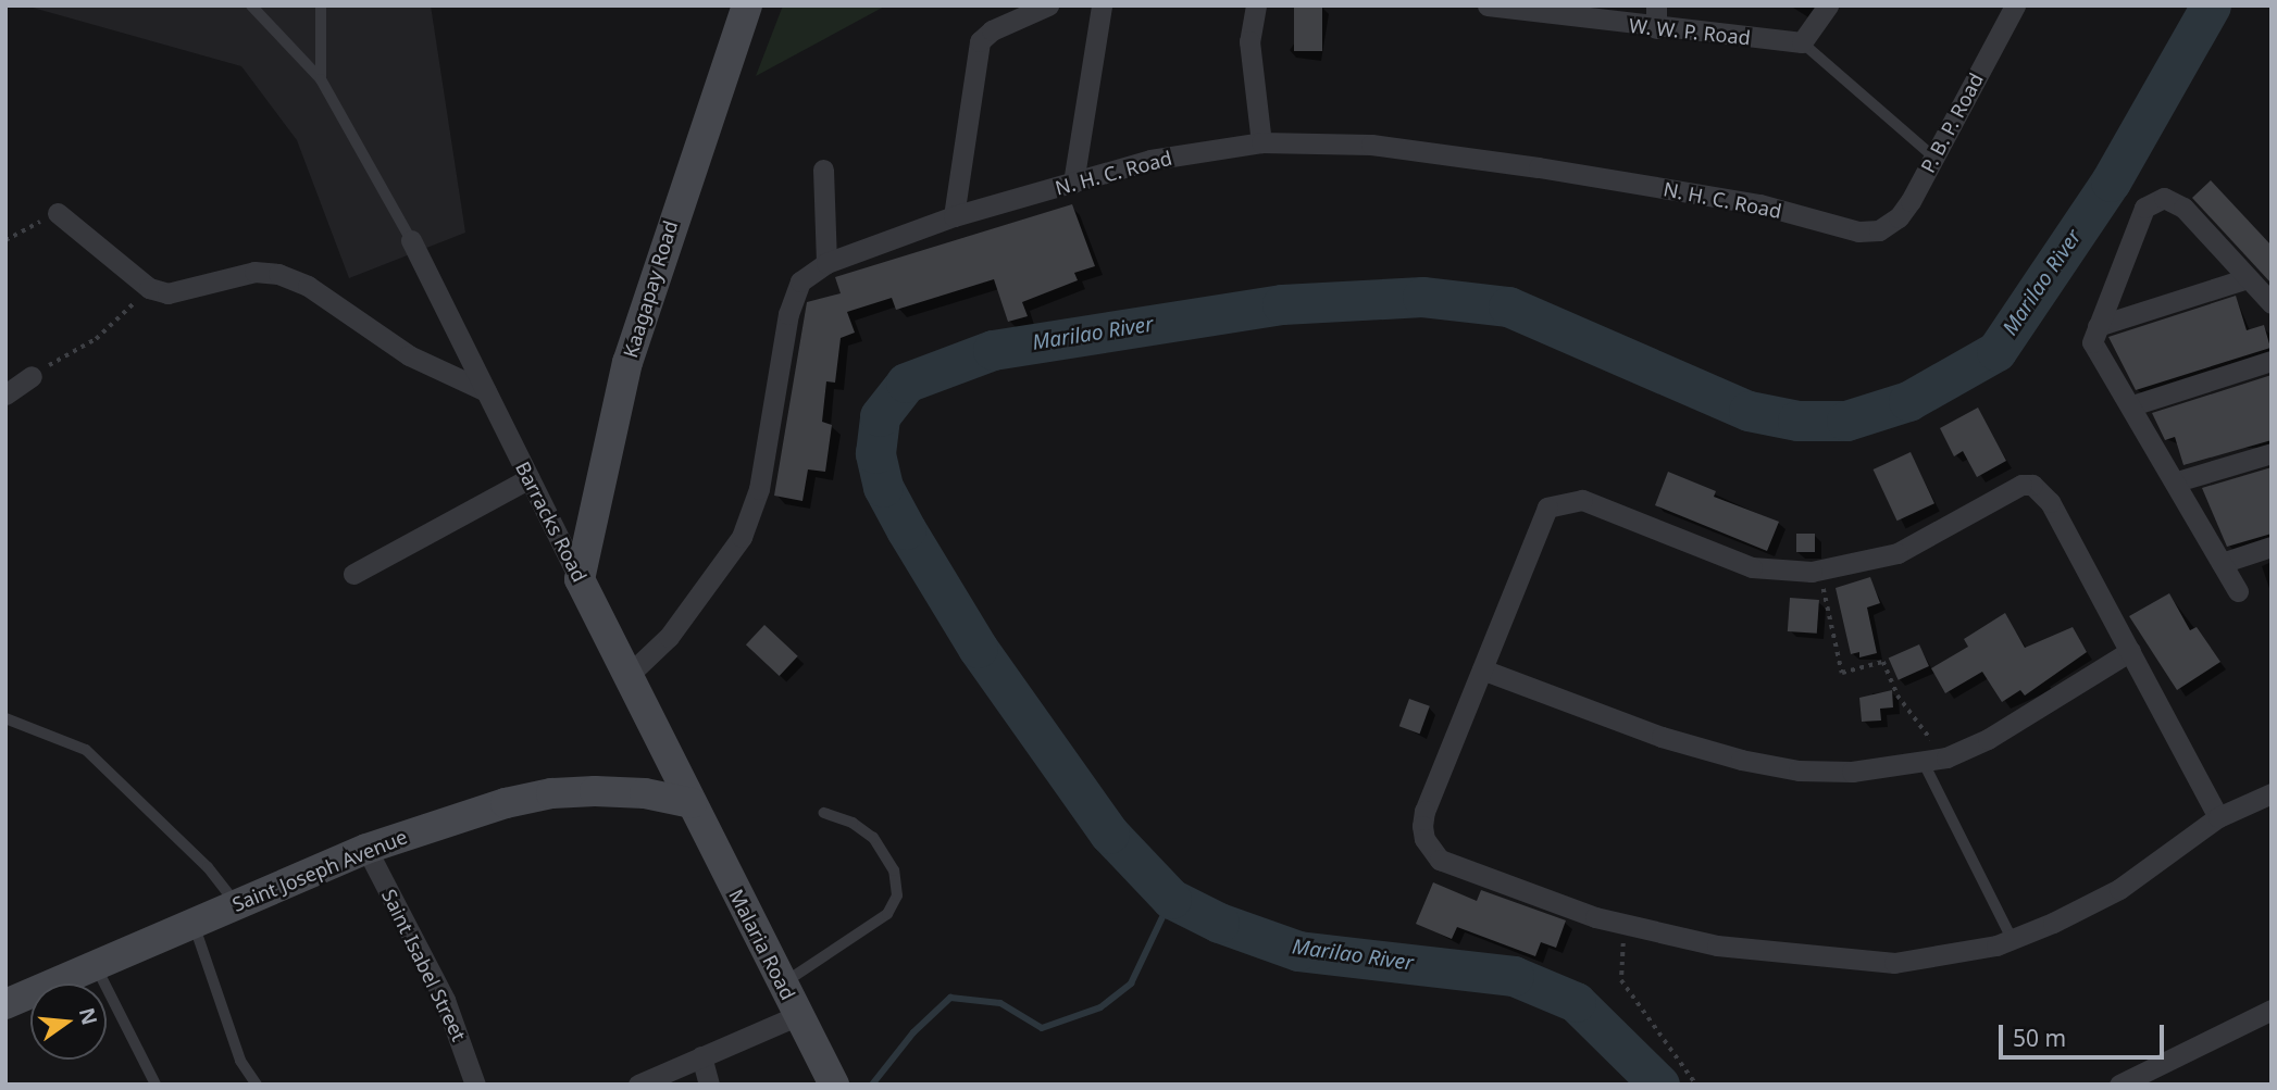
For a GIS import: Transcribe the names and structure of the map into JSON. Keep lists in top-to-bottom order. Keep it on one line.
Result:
{"streets":{"main road":["Kaagapay Road","Barracks Road","Saint Joseph Avenue","Malaria Road"],"street":["W. W. P. Road","P. B. P. Road","N. H. C. Road","Saint Isabel Street"]},"crossings":[["P. B. P. Road","N. H. C. Road"],["N. H. C. Road","Barracks Road"],["Kaagapay Road","Barracks Road"],["Barracks Road","Saint Joseph Avenue"],["Barracks Road","Malaria Road"],["Saint Joseph Avenue","Malaria Road"],["Saint Joseph Avenue","Saint Isabel Street"]],"water":["Marilao River"],"scale_bar":"50 m","north":"right"}
